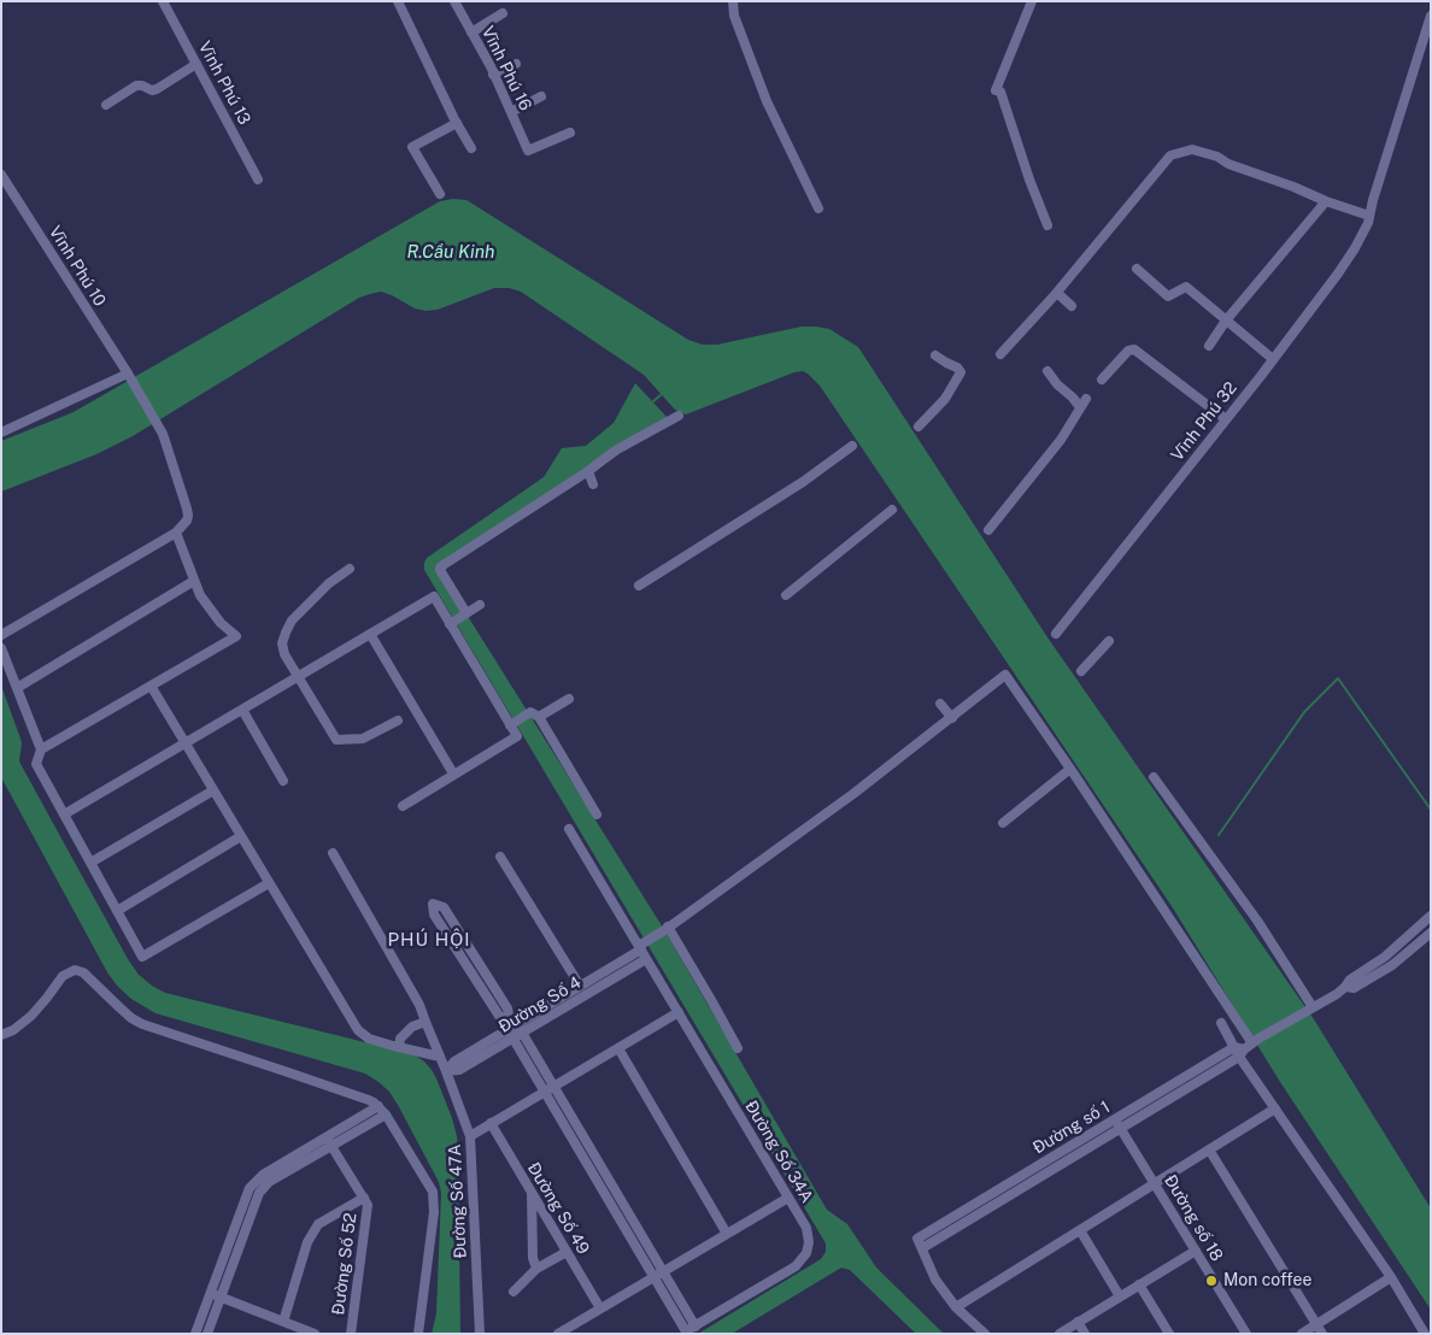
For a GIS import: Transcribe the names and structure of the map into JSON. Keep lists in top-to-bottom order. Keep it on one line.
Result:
{"streets":{"street":["Vĩnh Phú 16","Vĩnh Phú 13","Vĩnh Phú 10","Vĩnh Phú 32","Đường Số 4","Đường số 1","Đường Số 34A","Đường Số 47A","Đường Số 49","Đường số 18","Đường Số 52"]},"crossings":[["Đường Số 4","Đường Số 34A"],["Đường Số 4","Đường Số 47A"],["Đường số 1","Đường số 18"]],"districts":["PHÚ HỘI"],"water":["R.Cầu Kinh"],"places":["Mon coffee"]}
